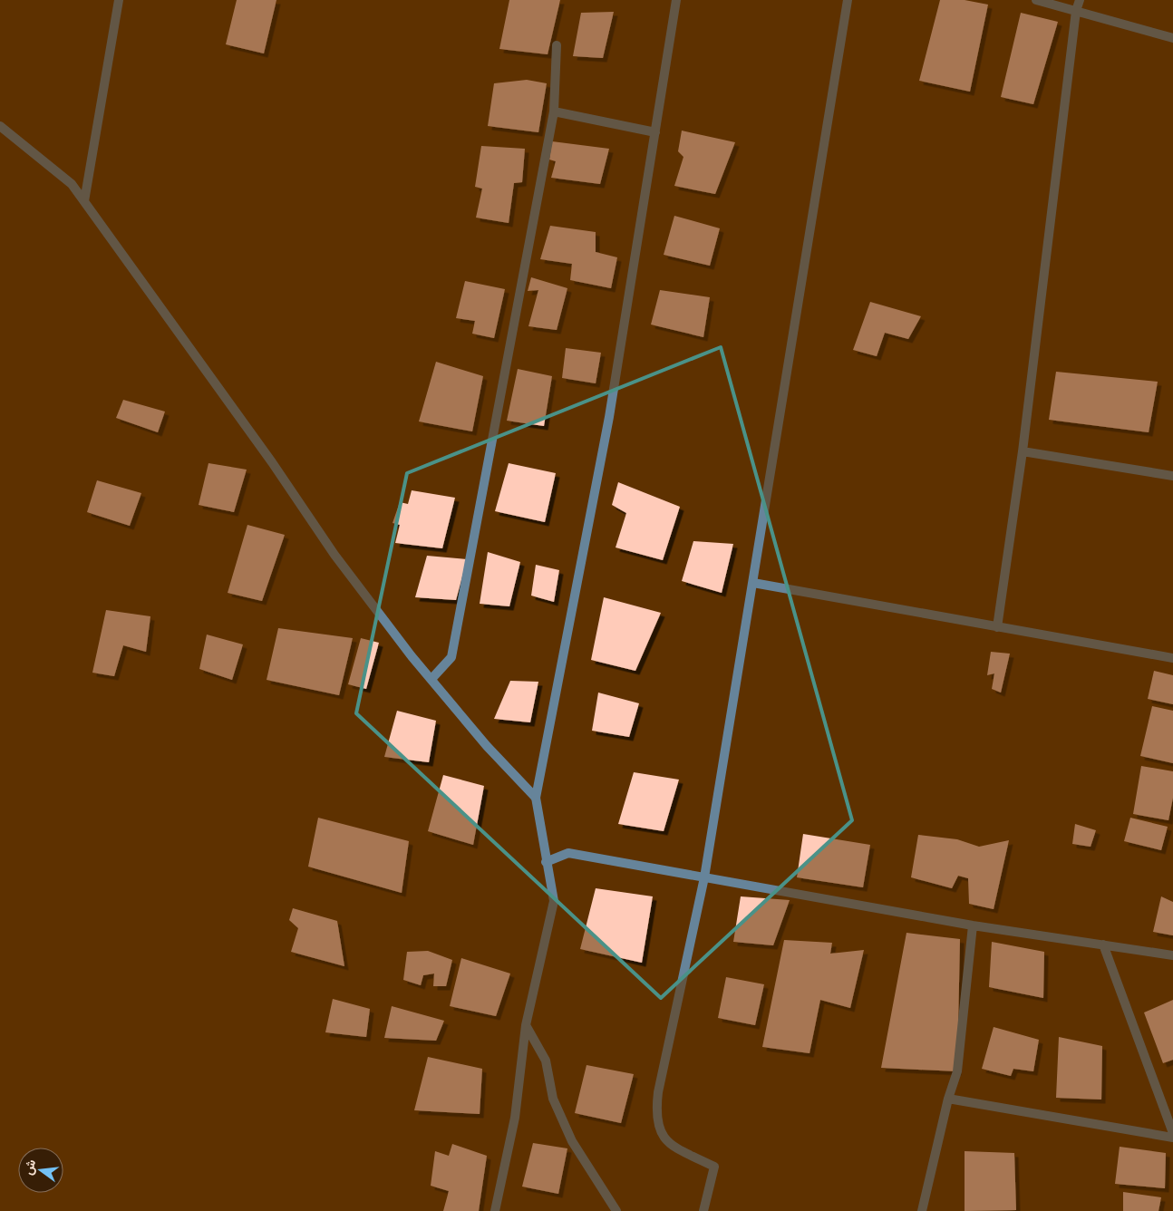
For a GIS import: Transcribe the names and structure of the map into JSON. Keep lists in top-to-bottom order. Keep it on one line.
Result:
{"north":"left"}
